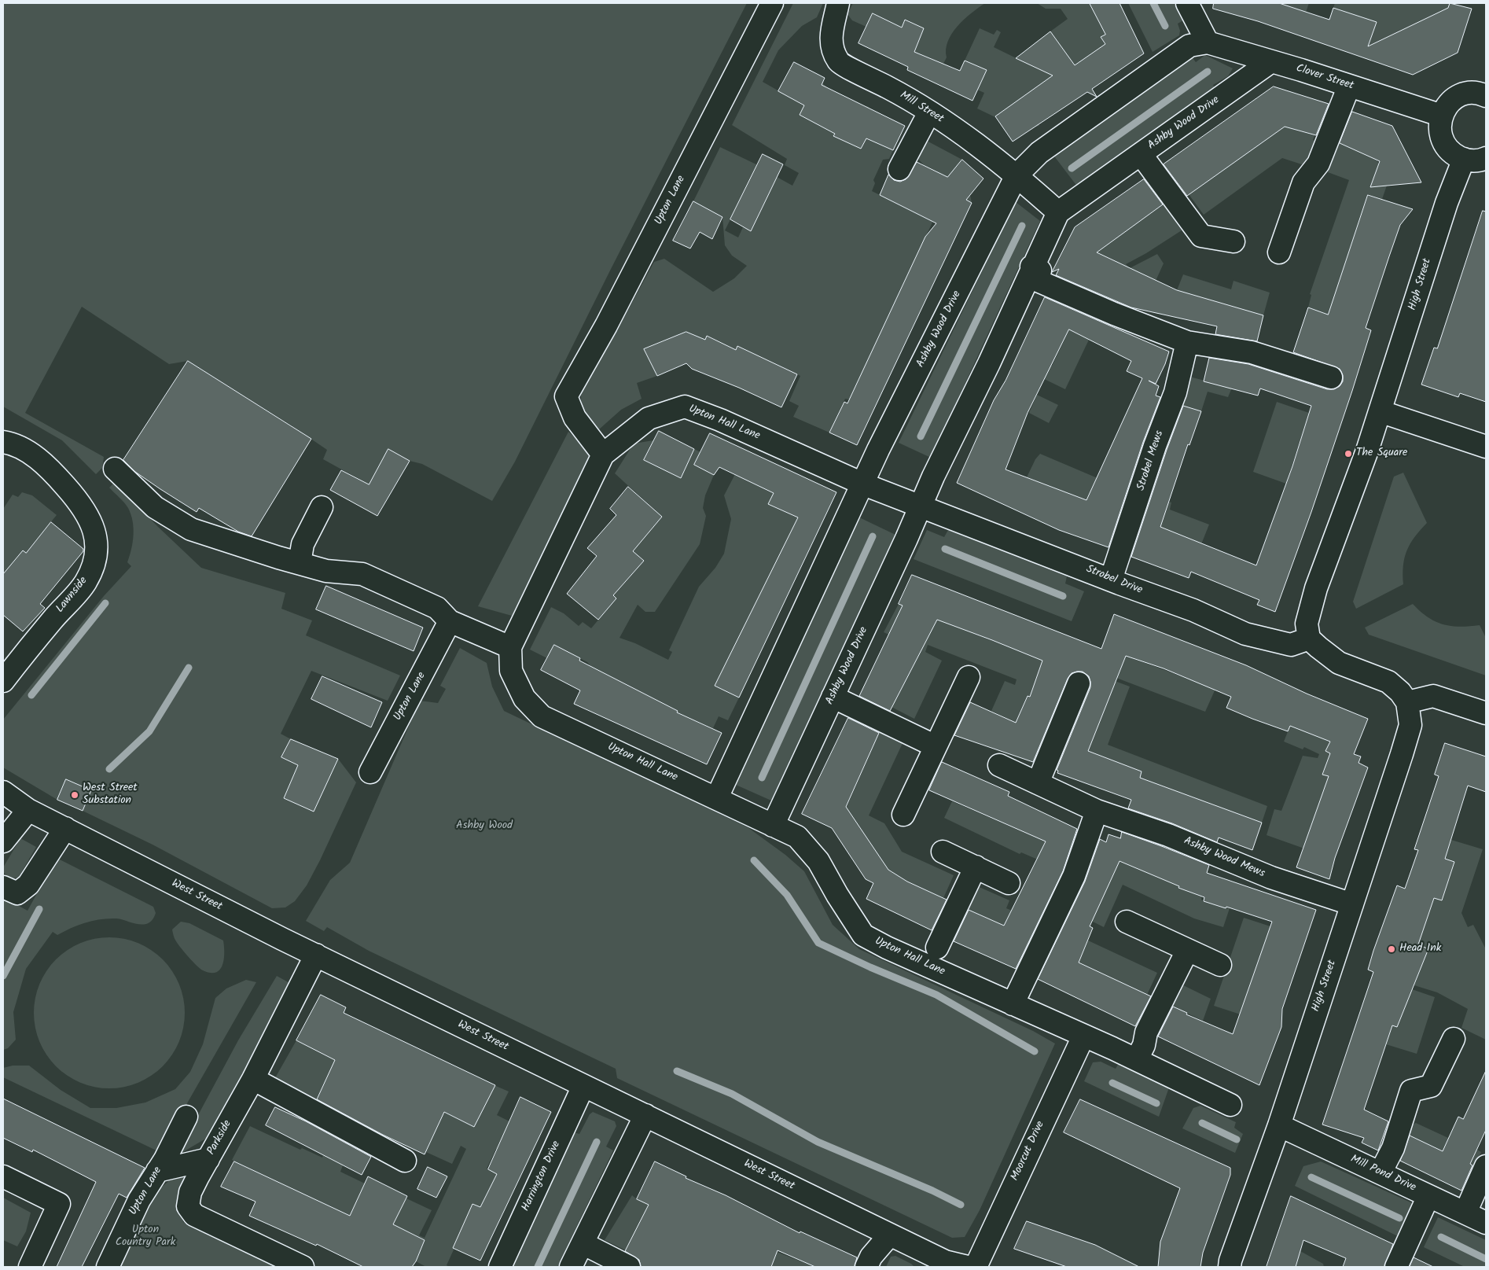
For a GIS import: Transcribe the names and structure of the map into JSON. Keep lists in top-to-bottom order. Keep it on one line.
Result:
{"streets":{"street":["Clover Street","Mill Street","Ashby Wood Drive","Upton Lane","High Street","Upton Hall Lane","Strobel Mews","Strobel Drive","Lawnside","Ashby Wood Mews","West Street","Parkside","Moorcut Drive","Mill Pond Drive","Harrington Drive"]},"crossings":[["Clover Street","Ashby Wood Drive"],["Mill Street","Ashby Wood Drive"],["Ashby Wood Drive","Upton Hall Lane"],["Ashby Wood Drive","Strobel Drive"],["Upton Lane","Upton Hall Lane"],["High Street","Ashby Wood Mews"],["High Street","Mill Pond Drive"],["Upton Hall Lane","Moorcut Drive"],["Strobel Mews","Strobel Drive"],["West Street","Parkside"],["West Street","Harrington Drive"]],"parks":["Ashby Wood","Upton Country Park"],"places":["The Square","West Street Substation","Head Ink"]}
